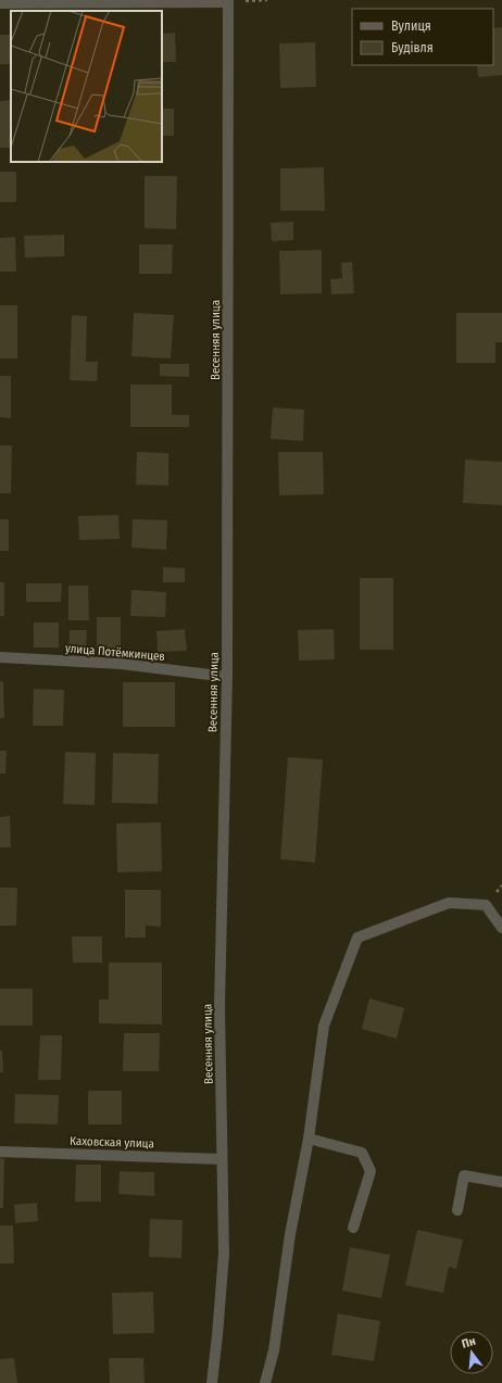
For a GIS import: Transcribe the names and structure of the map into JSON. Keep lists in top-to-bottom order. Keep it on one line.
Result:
{"streets":{"street":["Весенняя улица","улица Потёмкинцев","Каховская улица"]},"crossings":[["Весенняя улица","улица Потёмкинцев"],["Весенняя улица","Каховская улица"]],"legend":["Вулиця","Будівля"],"north":"top"}
